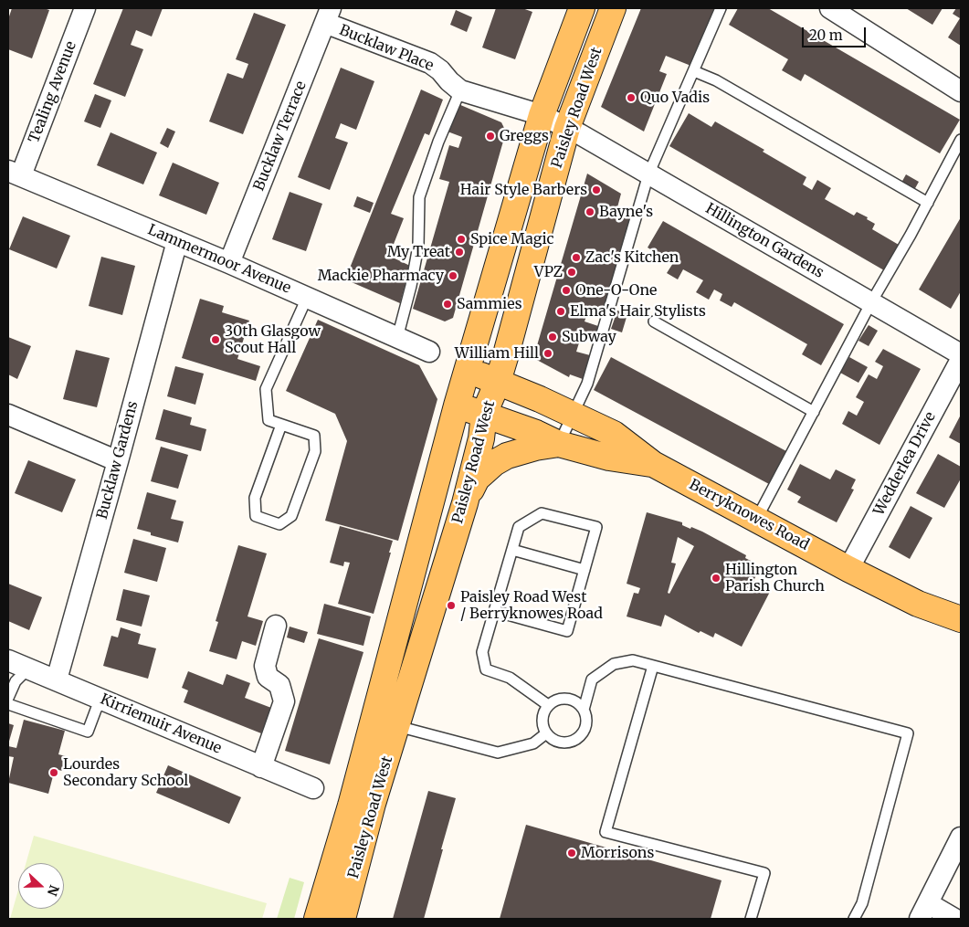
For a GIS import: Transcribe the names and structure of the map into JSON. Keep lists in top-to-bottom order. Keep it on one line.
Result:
{"streets":{"main road":["Paisley Road West","Berryknowes Road"],"street":["Bucklaw Place","Tealing Avenue","Bucklaw Terrace","Hillington Gardens","Lammermoor Avenue","Bucklaw Gardens","Wedderlea Drive","Kirriemuir Avenue"]},"crossings":[["Bucklaw Place","Paisley Road West"],["Bucklaw Place","Bucklaw Terrace"],["Bucklaw Place","Hillington Gardens"],["Tealing Avenue","Lammermoor Avenue"],["Paisley Road West","Hillington Gardens"],["Paisley Road West","Berryknowes Road"],["Bucklaw Terrace","Lammermoor Avenue"],["Lammermoor Avenue","Bucklaw Gardens"],["Bucklaw Gardens","Kirriemuir Avenue"],["Wedderlea Drive","Berryknowes Road"]],"places":["Quo Vadis","Greggs","Hair Style Barbers","Bayne's","Spice Magic","My Treat","Zac's Kitchen","VPZ","Mackie Pharmacy","One-O-One","Sammies","Elma's Hair Stylists","Subway","30th Glasgow Scout Hall","William Hill","Hillington Parish Church","Paisley Road West / Berryknowes Road","Lourdes Secondary School","Morrisons"],"scale_bar":"20 m","north":"right"}
